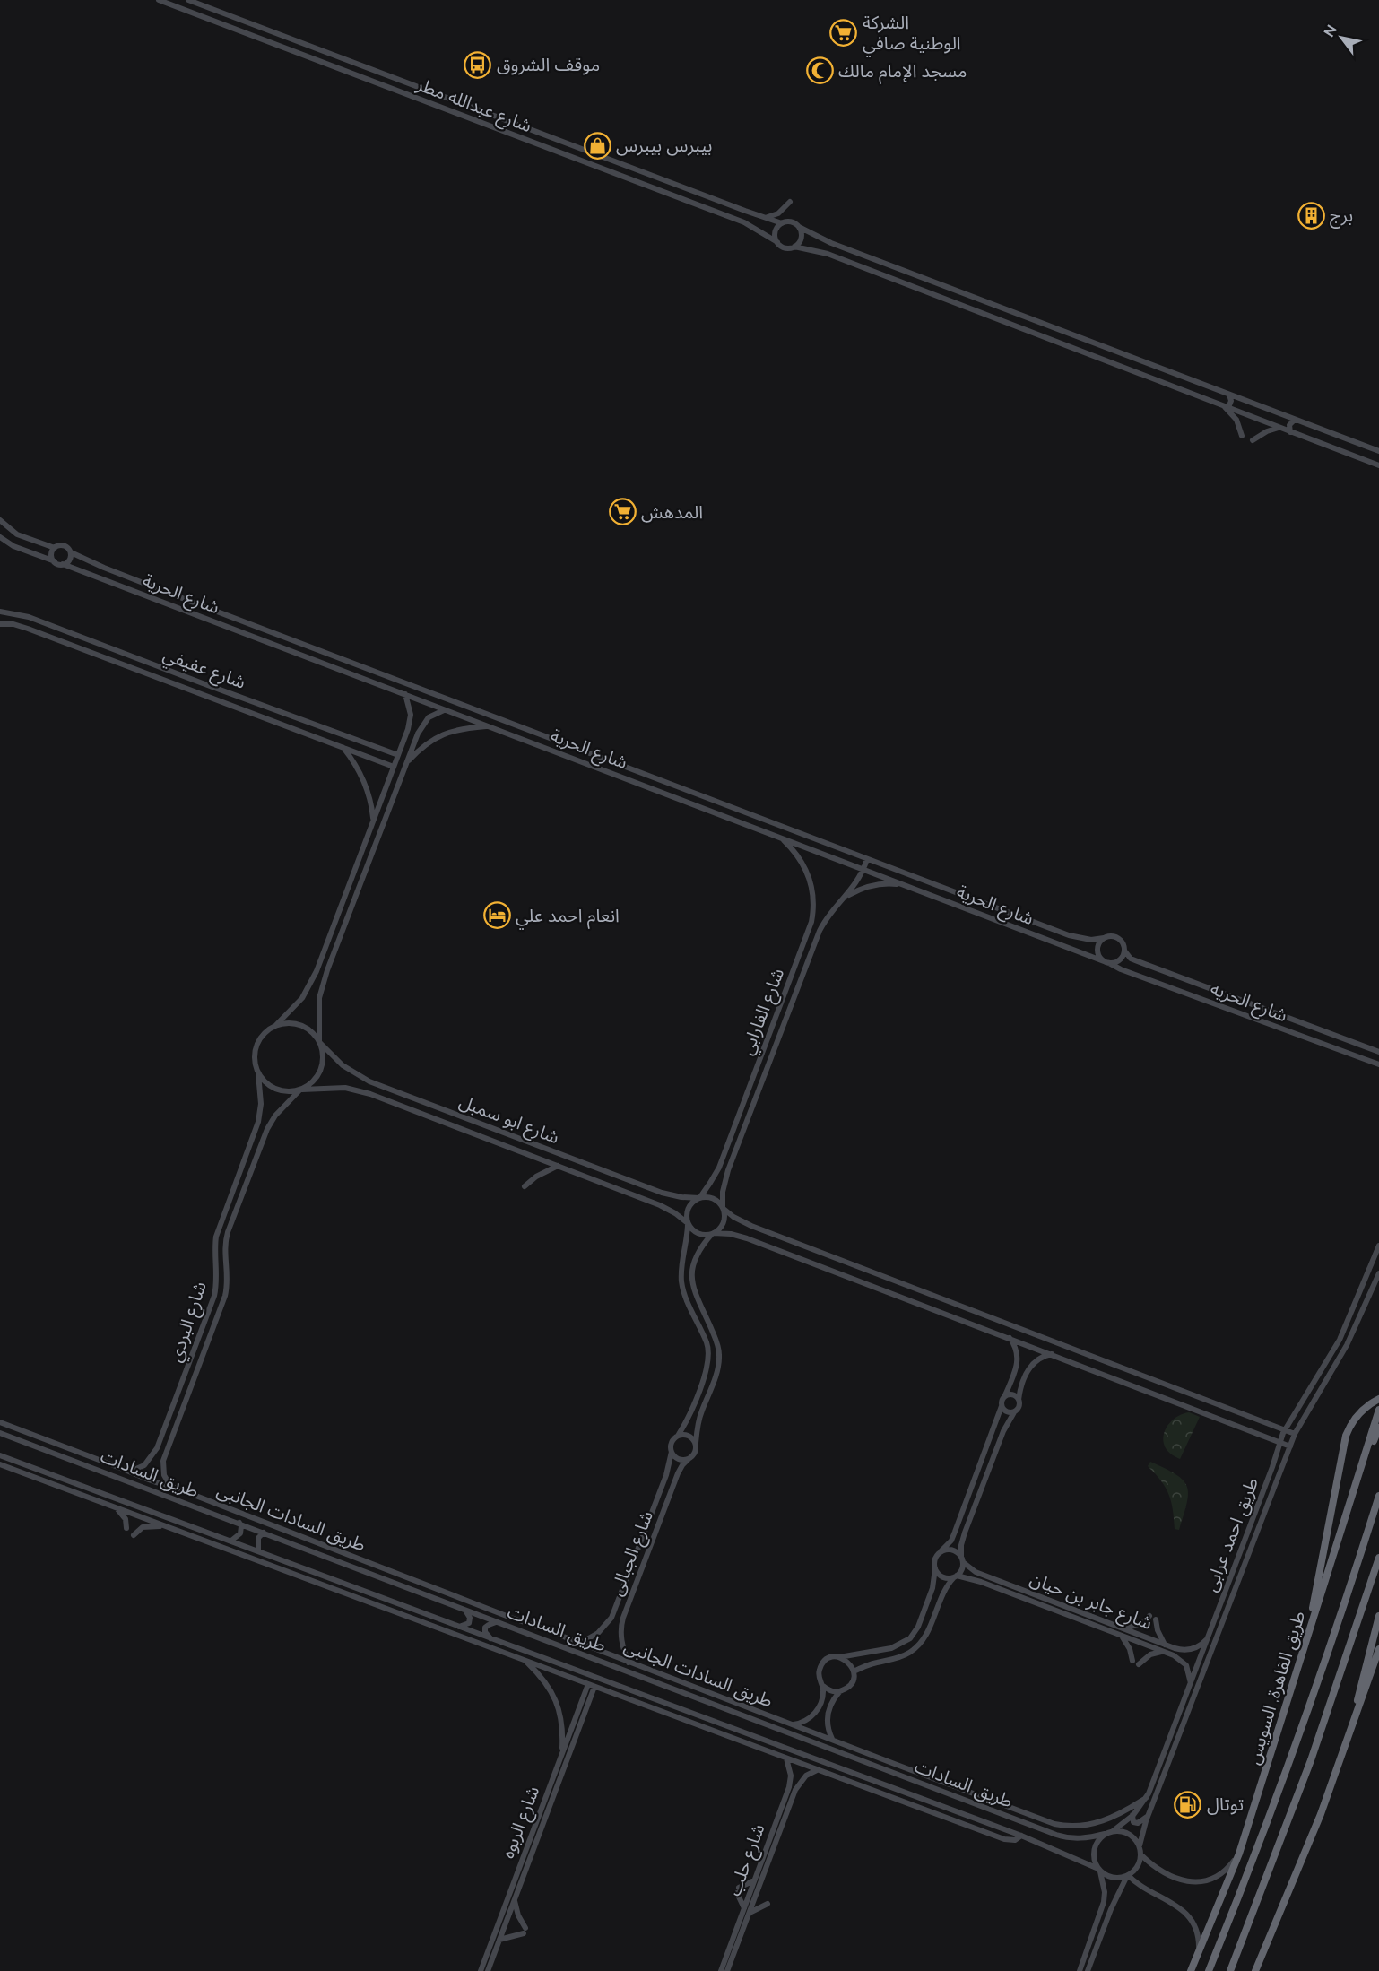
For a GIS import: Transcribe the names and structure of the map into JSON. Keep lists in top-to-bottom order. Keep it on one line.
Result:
{"streets":{"highway":["طريق القاهرة, السويس"],"street":["شارع عبدالله مطر","شارع الحرية","شارع عفيفي","شارع الحريه","شارع الفارابي","شارع ابو سمبل","شارع البردي","طريق السادات","طريق السادات الجانبى","طريق احمد عرابى","شارع الجبالى","شارع جابر بن حيان","شارع الربوه","شارع حلب"]},"crossings":[["شارع الحرية","شارع الحريه"],["شارع الحرية","شارع الفارابي"],["شارع الفارابي","شارع ابو سمبل"],["شارع ابو سمبل","شارع البردي"],["شارع البردي","طريق السادات الجانبى"],["طريق السادات","طريق احمد عرابى"],["طريق السادات الجانبى","طريق احمد عرابى"],["طريق السادات الجانبى","شارع الجبالى"],["طريق احمد عرابى","شارع جابر بن حيان"]],"places":{"supermarket":["الشركة الوطنية صافي","المدهش"],"bus stop":["موقف الشروق"],"mosque":["مسجد الإمام مالك"],"shop":["بيبرس بيبرس"],"building":["برج"],"hotel":["انعام احمد علي"],"fuel station":["توتال"]},"north":"top left"}
